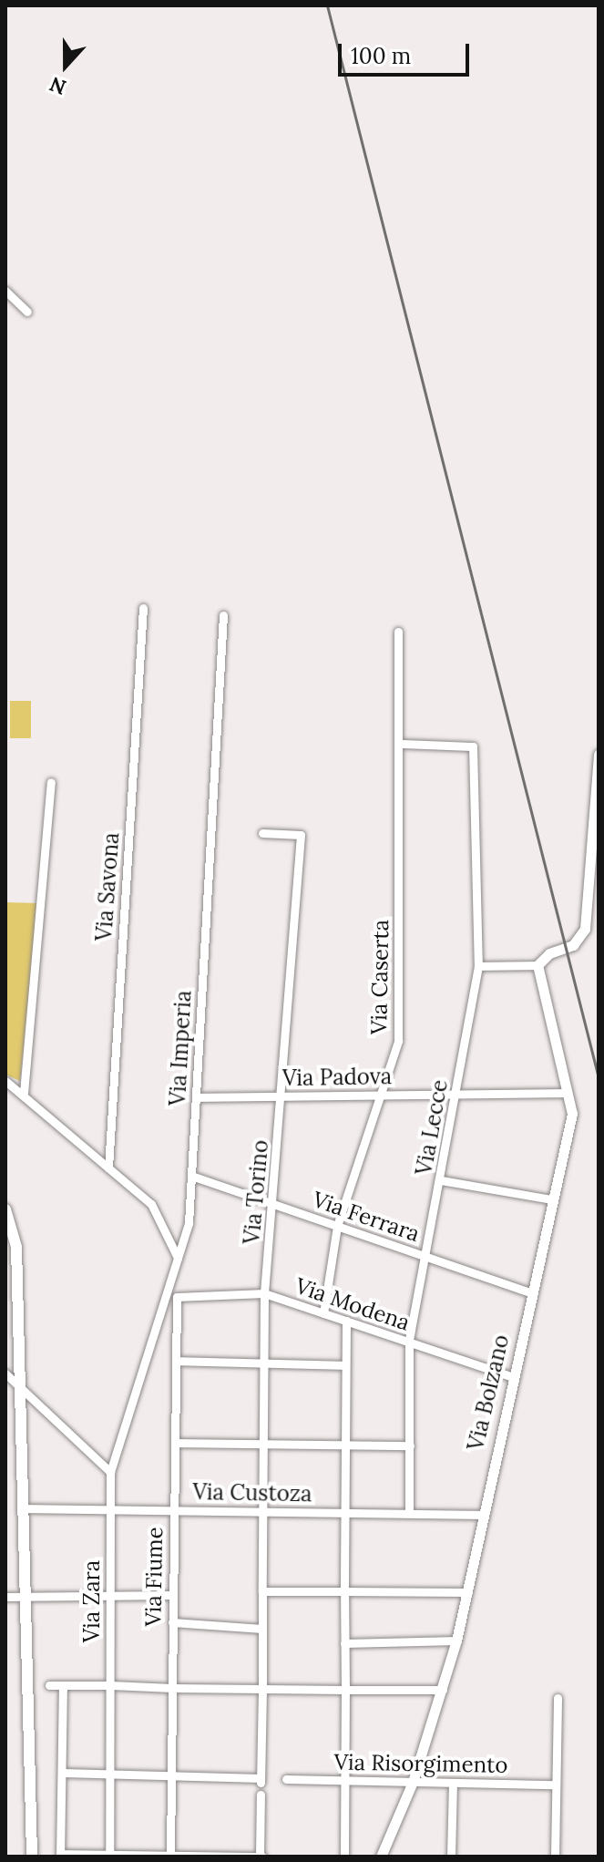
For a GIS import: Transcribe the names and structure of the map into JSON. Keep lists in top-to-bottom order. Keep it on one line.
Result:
{"streets":{"street":["Via Savona","Via Caserta","Via Imperia","Via Padova","Via Lecce","Via Torino","Via Ferrara","Via Modena","Via Bolzano","Via Custoza","Via Fiume","Via Zara","Via Risorgimento"]},"crossings":[["Via Caserta","Via Padova"],["Via Caserta","Via Lecce"],["Via Caserta","Via Ferrara"],["Via Caserta","Via Modena"],["Via Imperia","Via Padova"],["Via Imperia","Via Ferrara"],["Via Imperia","Via Zara"],["Via Padova","Via Lecce"],["Via Padova","Via Torino"],["Via Padova","Via Bolzano"],["Via Lecce","Via Ferrara"],["Via Lecce","Via Modena"],["Via Lecce","Via Custoza"],["Via Torino","Via Ferrara"],["Via Torino","Via Modena"],["Via Torino","Via Custoza"],["Via Ferrara","Via Bolzano"],["Via Modena","Via Bolzano"],["Via Modena","Via Fiume"],["Via Bolzano","Via Custoza"],["Via Bolzano","Via Risorgimento"],["Via Custoza","Via Fiume"],["Via Custoza","Via Zara"]],"scale_bar":"100 m","north":"bottom"}
